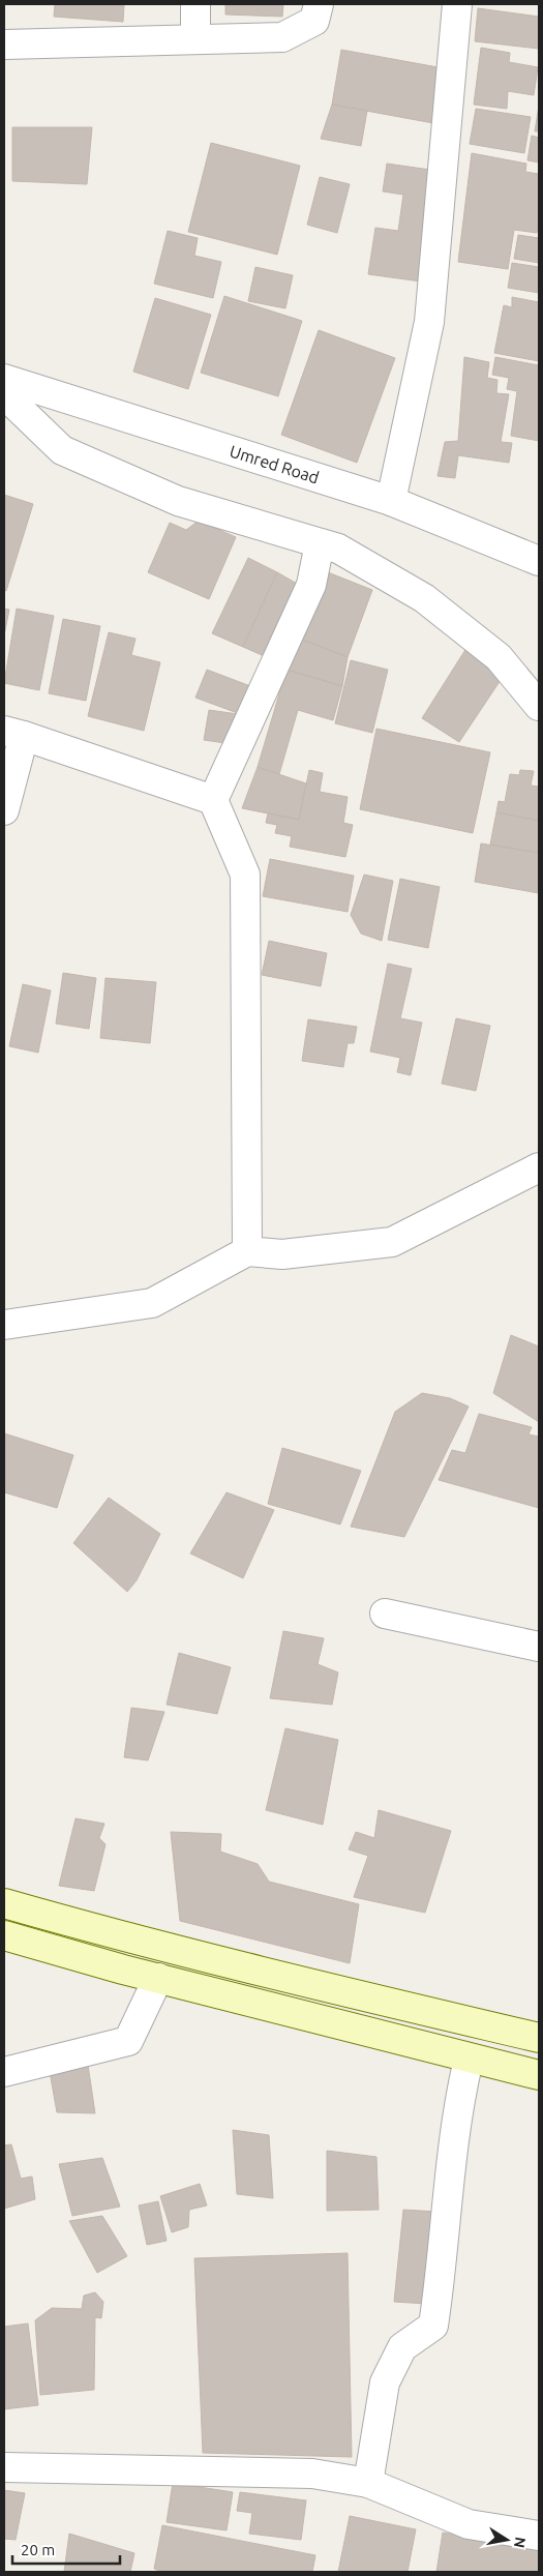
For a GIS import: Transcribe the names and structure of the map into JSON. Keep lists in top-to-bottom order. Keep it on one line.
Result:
{"streets":{"street":["Umred Road"]},"scale_bar":"20 m","north":"right"}
